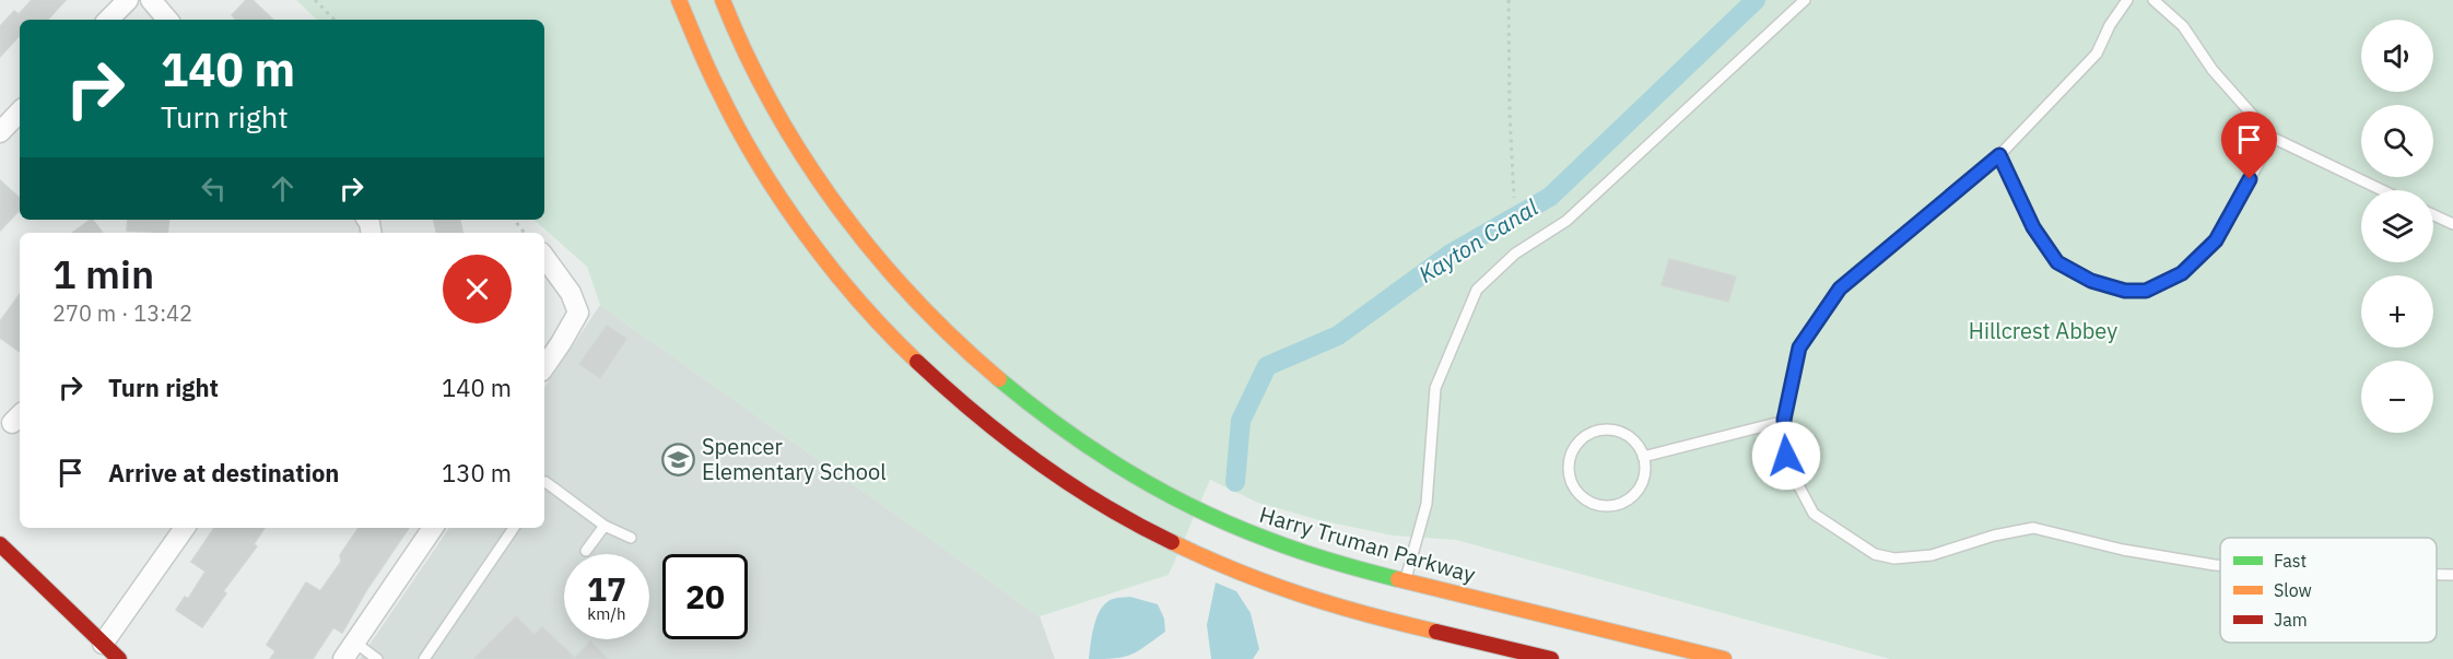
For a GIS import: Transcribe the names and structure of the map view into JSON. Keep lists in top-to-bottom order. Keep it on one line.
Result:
{"streets":{"main road":["Harry Truman Parkway"]},"water":["Kayton Canal"],"parks":["Hillcrest Abbey"],"places":{"school or university":["Spencer Elementary School"]},"legend":["Fast","Slow","Jam"],"page":{"map_buttons":["+","−"],"turn":["140 m","Turn right"],"heading":["1 min","270 m · 13:42"],"list":[{"name":"Turn right","value":"140 m"},{"name":"Arrive at destination","value":"130 m"}],"speed":"17 km/h","limit":"20"}}
